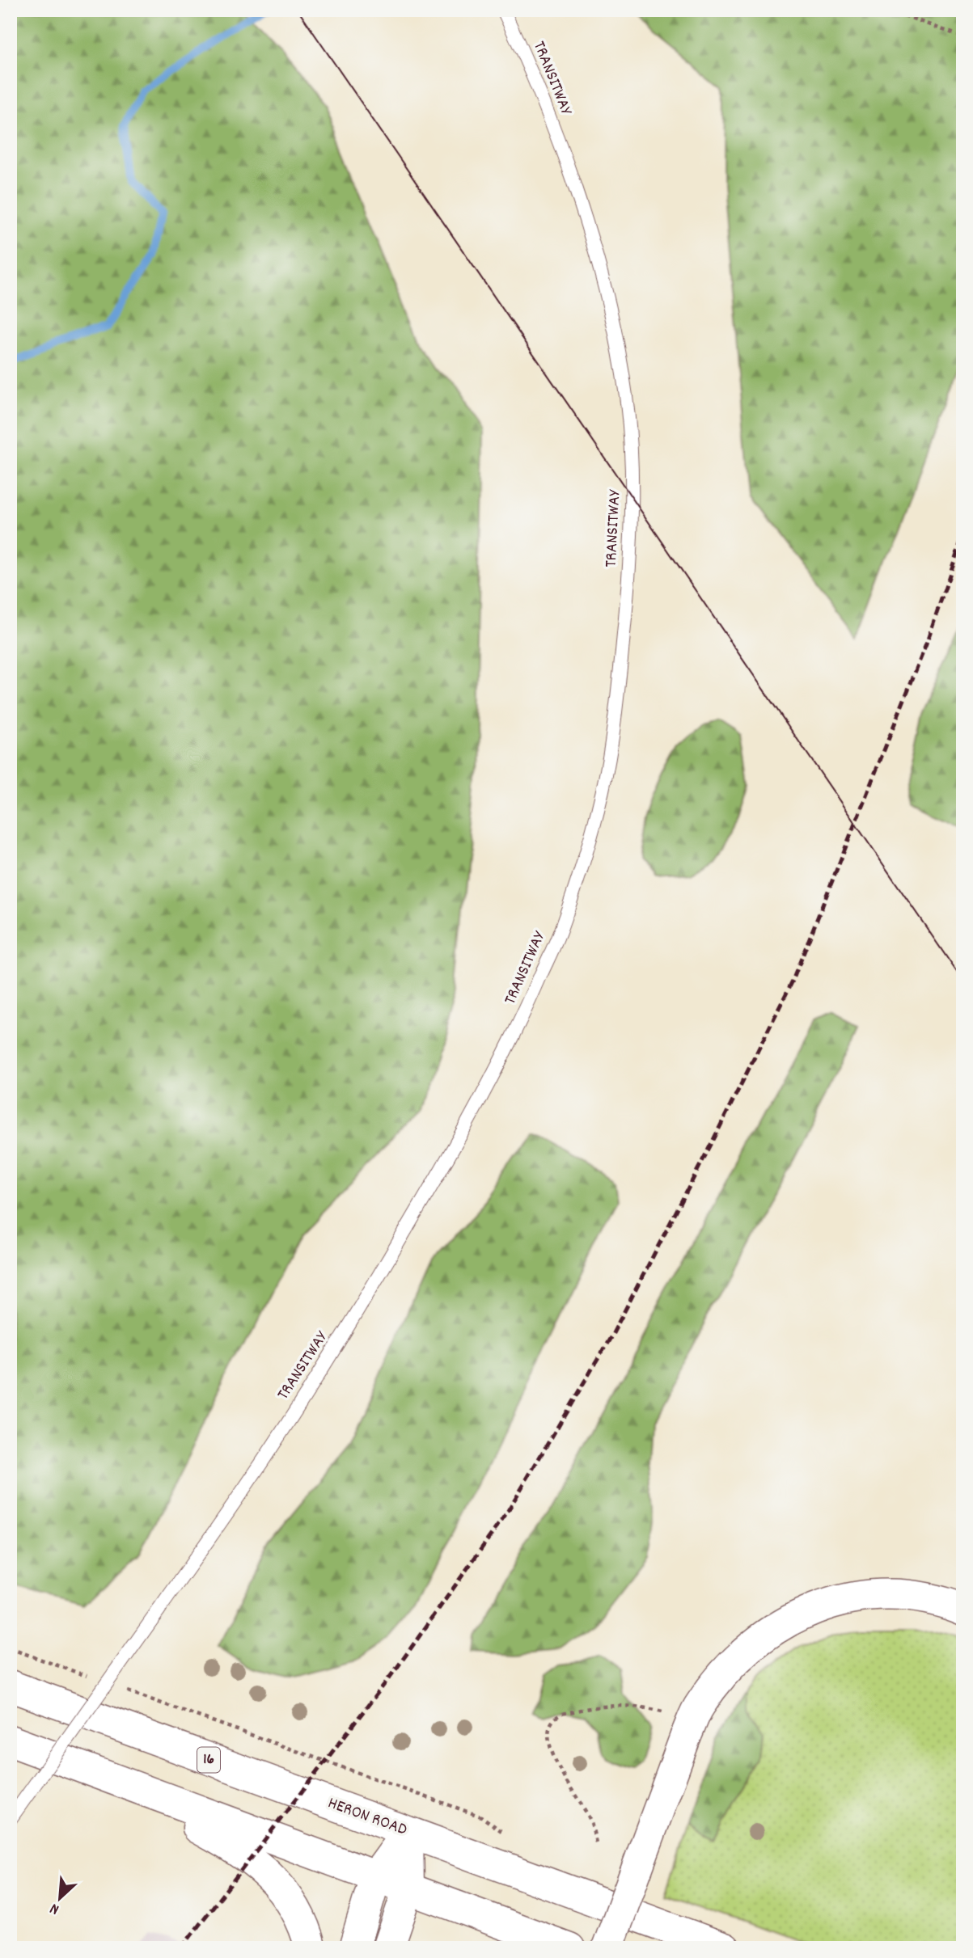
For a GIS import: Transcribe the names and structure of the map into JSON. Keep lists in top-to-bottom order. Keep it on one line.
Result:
{"streets":{"main road":["16","HERON ROAD"],"lane":["TRANSITWAY"]},"north":"bottom left"}
